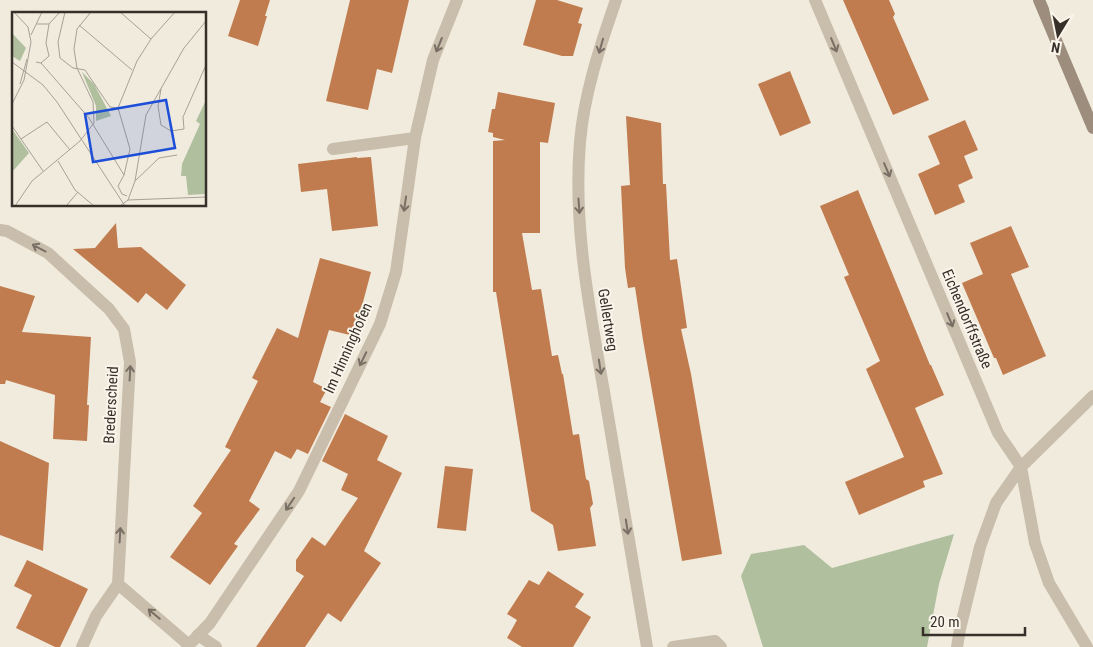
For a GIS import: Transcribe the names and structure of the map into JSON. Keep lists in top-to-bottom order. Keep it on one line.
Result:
{"streets":{"street":["Eichendorffstraße","Gellertweg","Im Hinninghofen","Brederscheid"]},"one_way":["Eichendorffstraße","Gellertweg","Im Hinninghofen","Brederscheid"],"scale_bar":"20 m","north":"bottom"}
